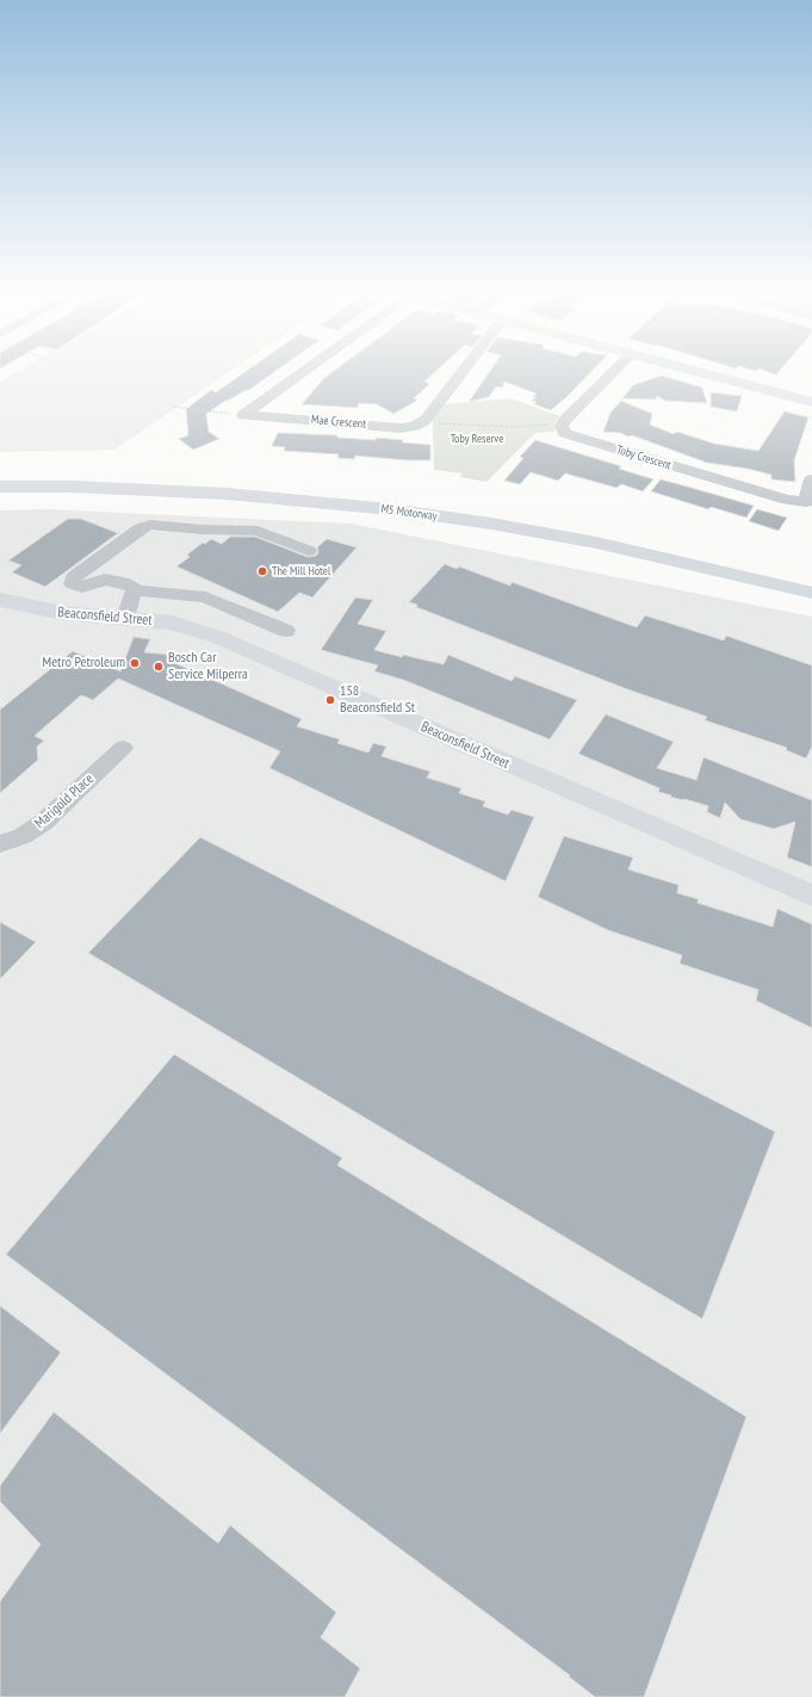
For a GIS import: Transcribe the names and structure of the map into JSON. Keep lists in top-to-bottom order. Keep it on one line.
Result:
{"streets":{"main road":["M5 Motorway","Beaconsfield Street"],"street":["Mae Crescent","Toby Crescent","Marigold Place"]},"parks":["Toby Reserve"],"places":["The Mill Hotel","Metro Petroleum","Bosch Car Service Milperra","158 Beaconsfield St"]}
